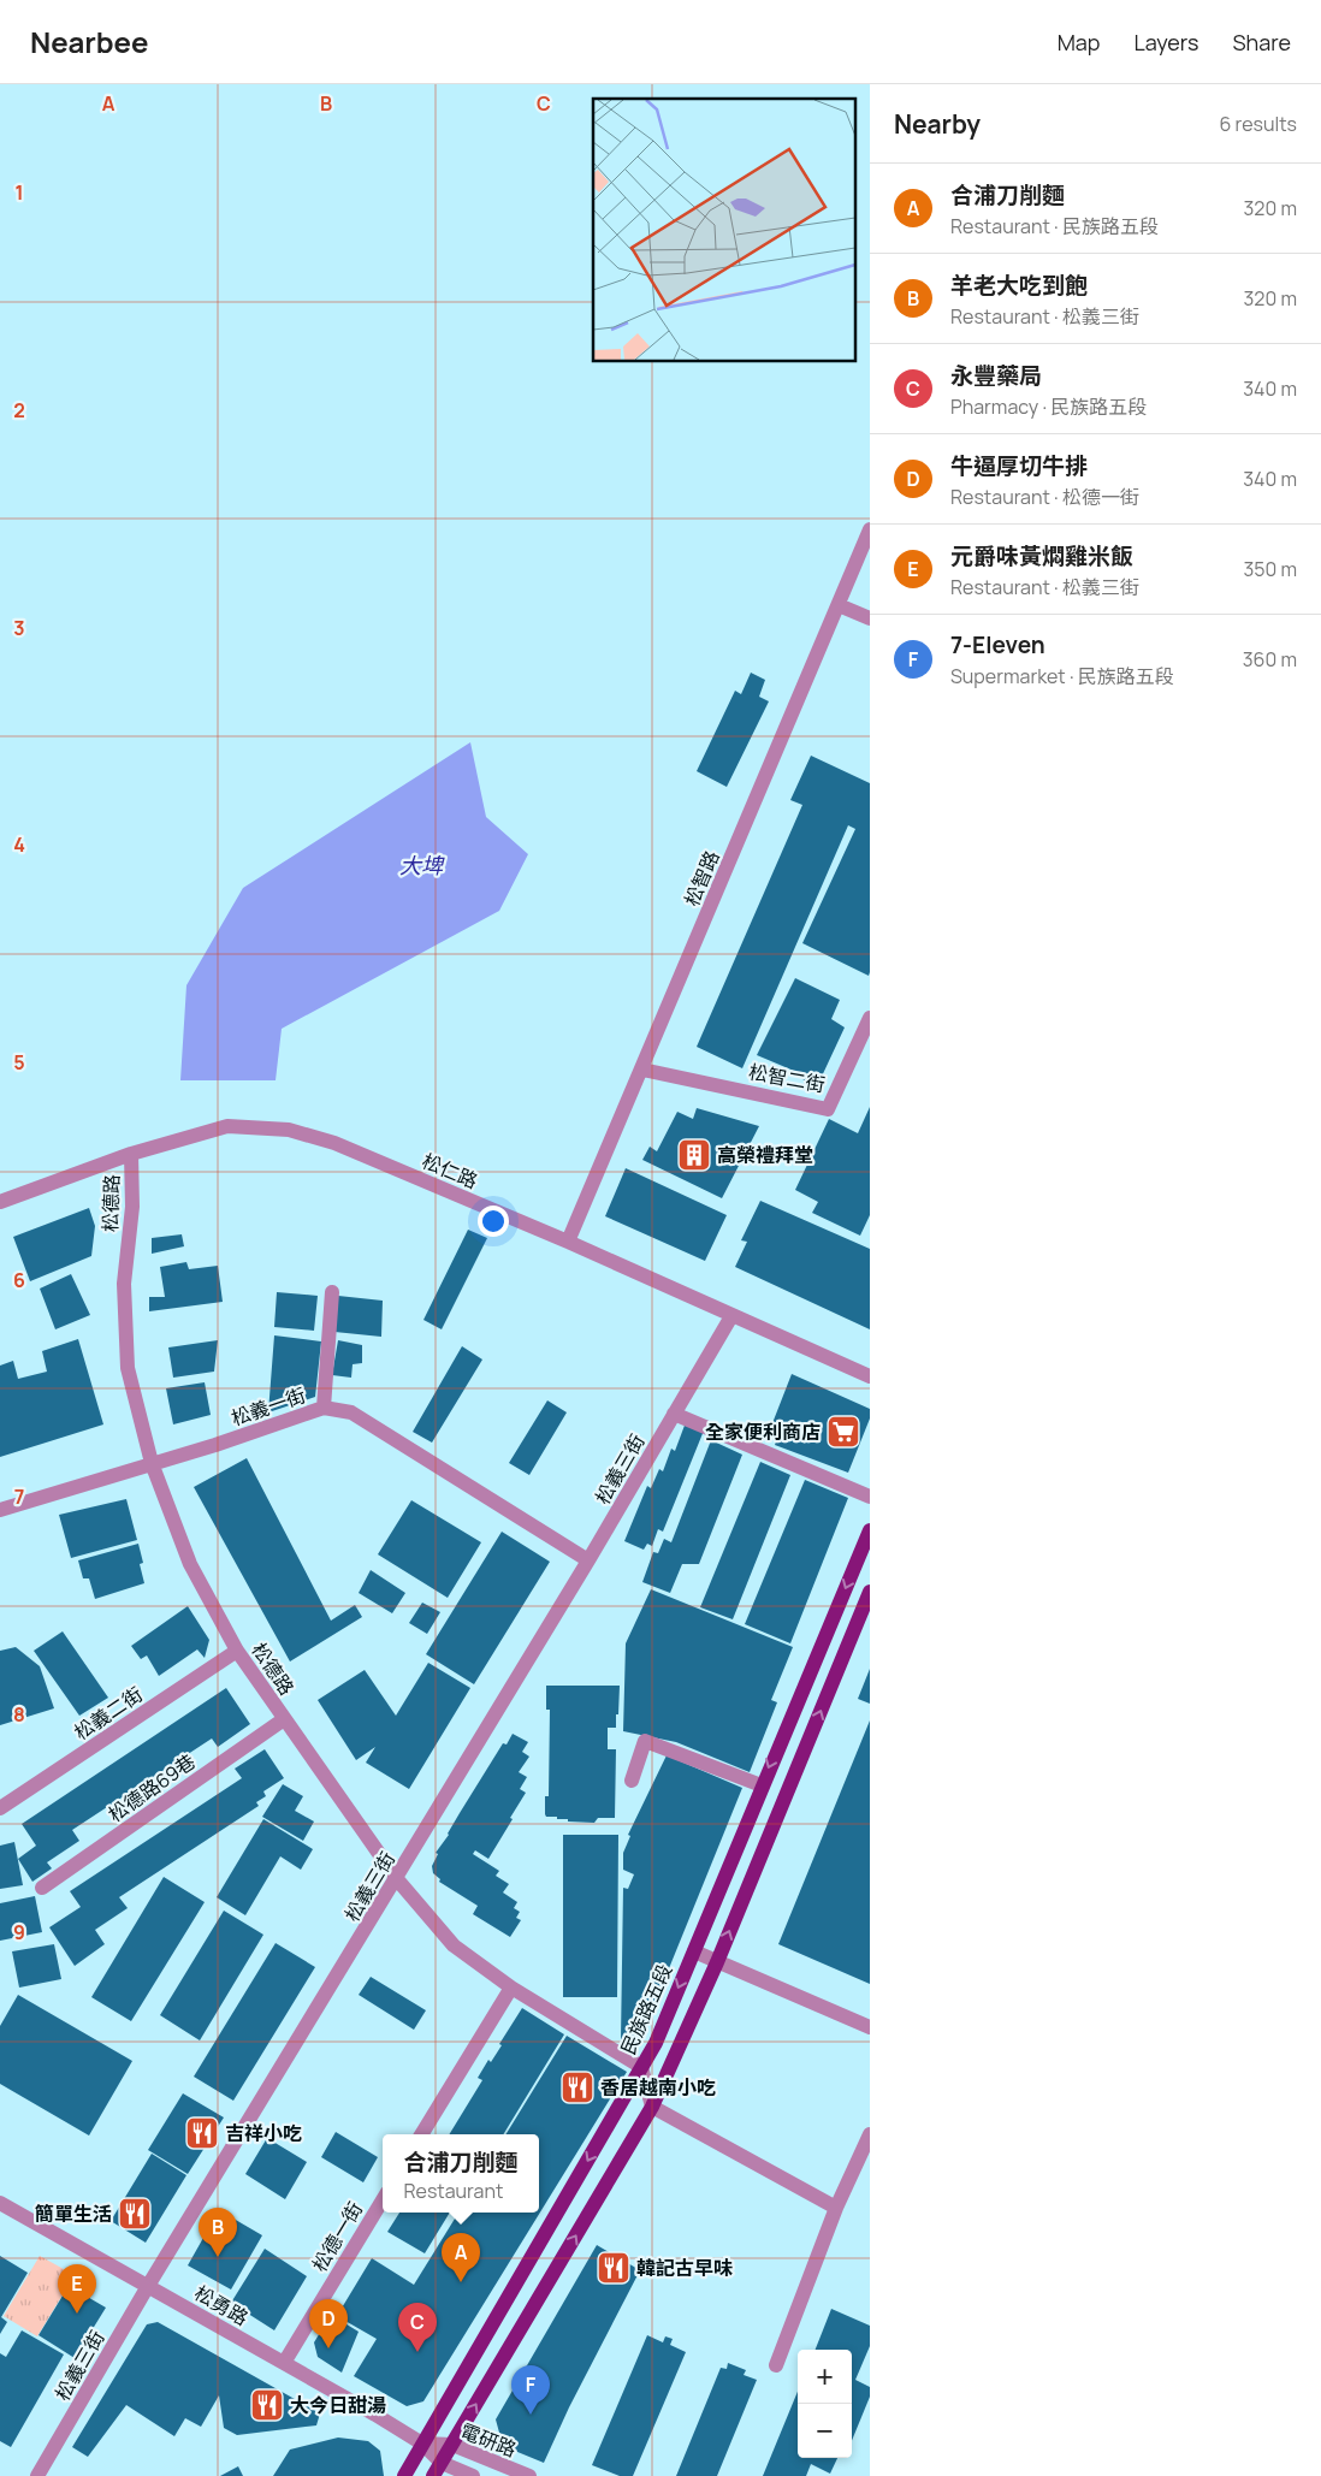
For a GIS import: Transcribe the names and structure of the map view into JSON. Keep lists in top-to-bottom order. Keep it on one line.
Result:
{"streets":{"main road":["民族路五段"],"street":["松智路","松智二街","松仁路","松德路","松義一街","松義三街","松義二街","松德路69巷","松德一街","松勇路","電研路"]},"crossings":[["松智路","松智二街"],["松智路","松仁路"],["松仁路","松德路"],["松仁路","松義三街"],["松德路","松義一街"],["松德路","松義三街"],["松德路","松義二街"],["松德路","松德路69巷"],["松德路","民族路五段"],["松義一街","松義三街"],["松義三街","松勇路"],["民族路五段","松勇路"],["民族路五段","電研路"],["松德一街","松勇路"],["松勇路","電研路"]],"water":["大埤"],"places":{"building":["高榮禮拜堂"],"supermarket":["全家便利商店"],"restaurant":["香居越南小吃","吉祥小吃","簡單生活","韓記古早味","大今日甜湯"]},"page":{"header":"Nearbee","nav":["Map","Layers","Share"],"heading":["Nearby","6 results"],"list":[{"mark":"A","name":"合浦刀削麵","note":"Restaurant · 民族路五段","value":"320 m"},{"mark":"B","name":"羊老大吃到飽","note":"Restaurant · 松義三街","value":"320 m"},{"mark":"C","name":"永豐藥局","note":"Pharmacy · 民族路五段","value":"340 m"},{"mark":"D","name":"牛逼厚切牛排","note":"Restaurant · 松德一街","value":"340 m"},{"mark":"E","name":"元爵味黃燜雞米飯","note":"Restaurant · 松義三街","value":"350 m"},{"mark":"F","name":"7-Eleven","note":"Supermarket · 民族路五段","value":"360 m"}],"popup":["合浦刀削麵","Restaurant"],"pins":["B","A","E","D","C","F"],"map_buttons":["+","−"]},"grid":{"columns":["A","B","C"],"rows":["1","2","3","4","5","6","7","8","9"]}}
